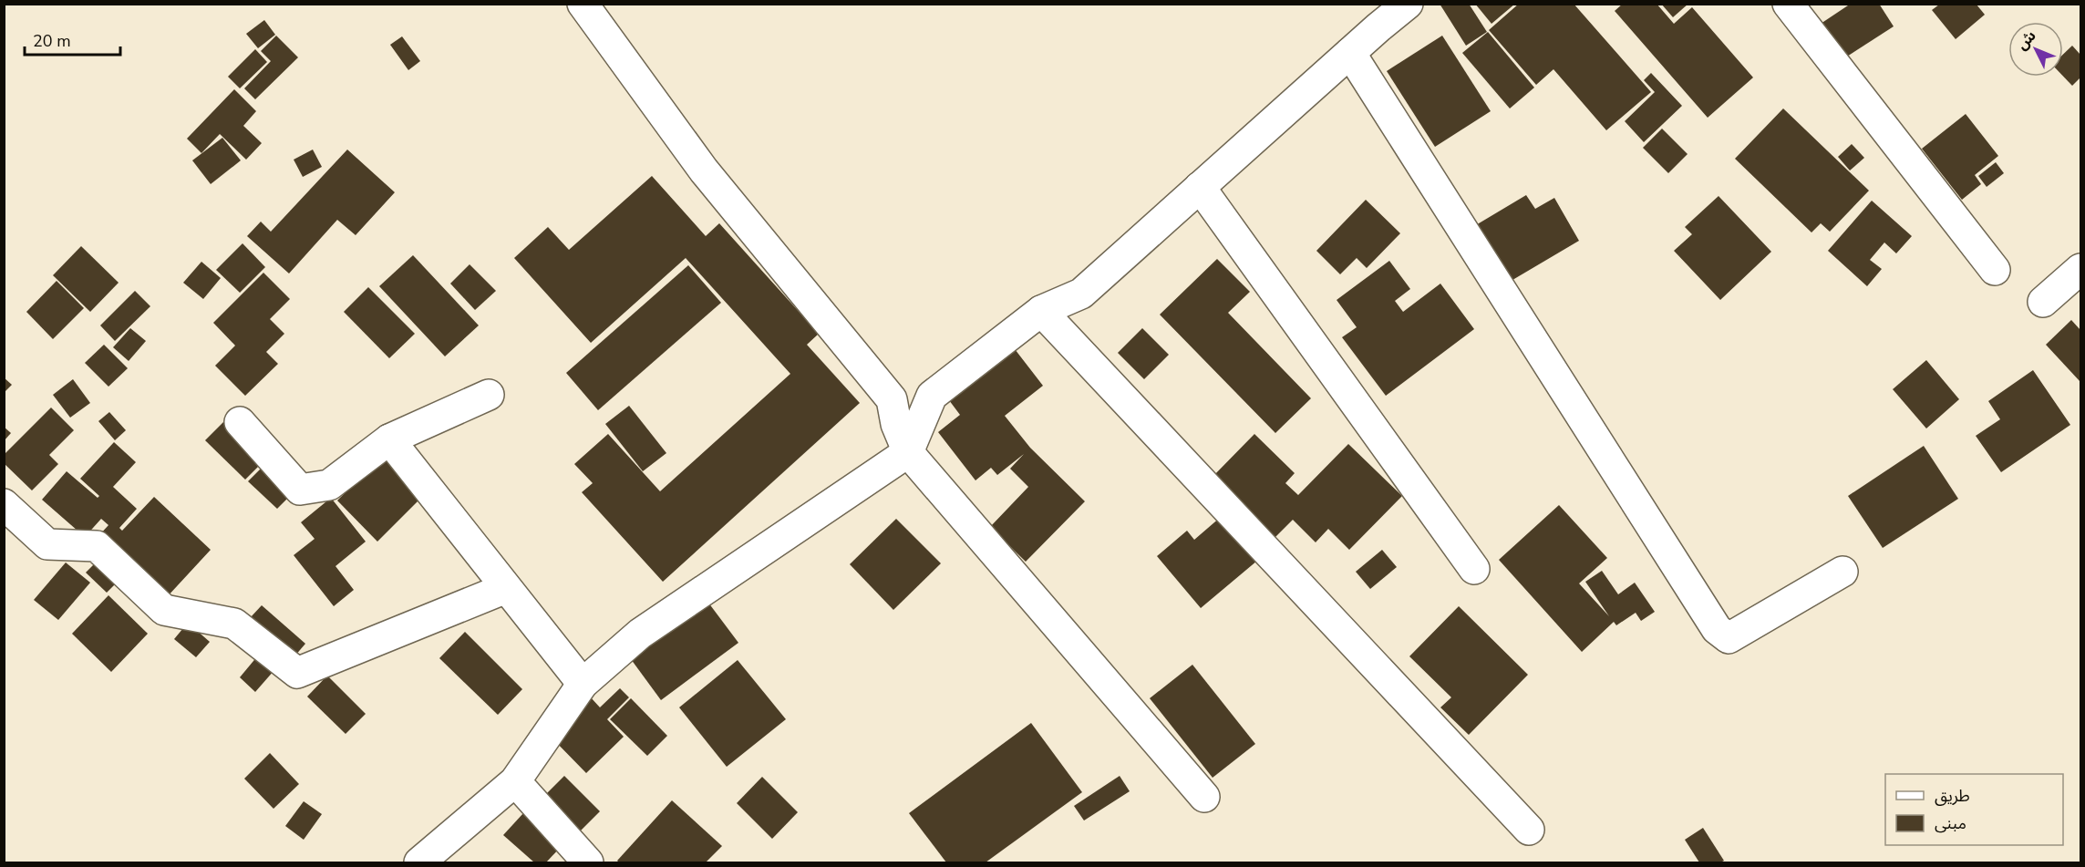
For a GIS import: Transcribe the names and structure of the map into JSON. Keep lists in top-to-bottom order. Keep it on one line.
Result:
{"legend":["طريق","مبنى"],"scale_bar":"20 m","north":"top left"}
